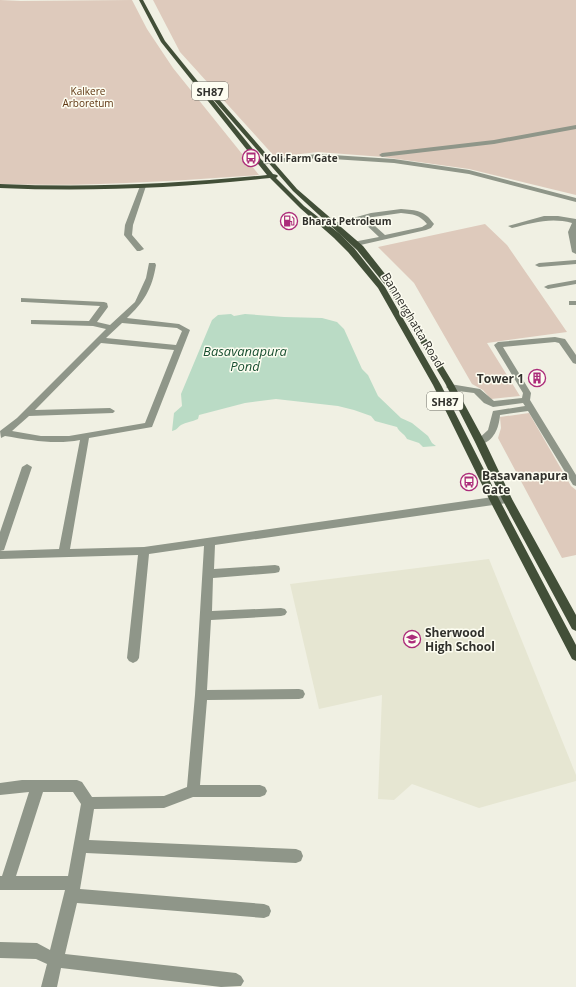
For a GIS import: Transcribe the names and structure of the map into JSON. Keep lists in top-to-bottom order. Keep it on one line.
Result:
{"streets":{"main road":["SH87","Bannerghatta Road"]},"water":["Basavanapura Pond"],"parks":["Kalkere Arboretum"],"places":{"bus stop":["Koli Farm Gate","Basavanapura Gate"],"fuel station":["Bharat Petroleum"],"building":["Tower 1"],"school or university":["Sherwood High School"]}}
